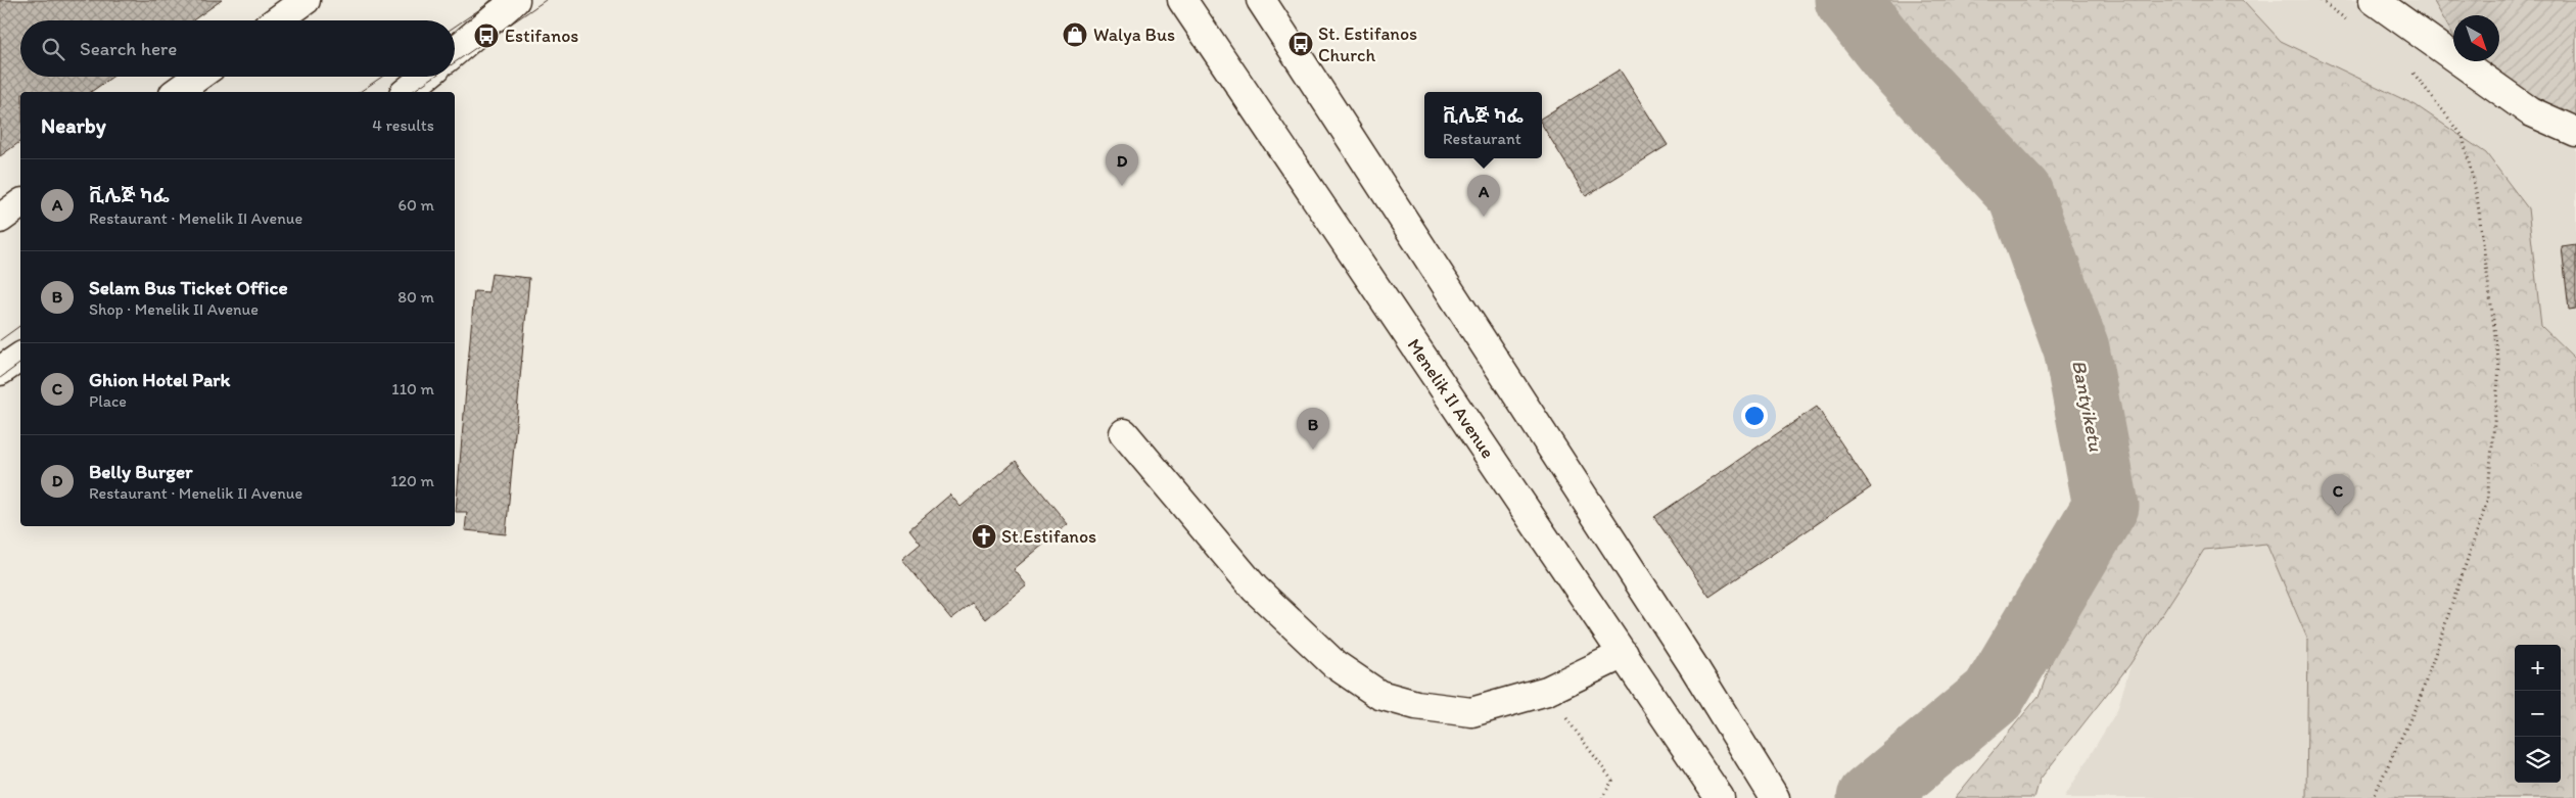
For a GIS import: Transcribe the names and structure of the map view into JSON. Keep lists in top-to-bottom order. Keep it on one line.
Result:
{"streets":{"main road":["Menelik II Avenue"]},"water":["Bantyiketu"],"places":{"shop":["Walya Bus"],"bus stop":["Estifanos","St. Estifanos Church"],"church":["St.Estifanos"]},"north":"bottom right","page":{"search":"Search here","popup":["ቪሌጅ ካፌ","Restaurant"],"heading":["Nearby","4 results"],"pins":["D","A","B","C"],"list":[{"mark":"A","name":"ቪሌጅ ካፌ","note":"Restaurant · Menelik II Avenue","value":"60 m"},{"mark":"B","name":"Selam Bus Ticket Office","note":"Shop · Menelik II Avenue","value":"80 m"},{"mark":"C","name":"Ghion Hotel Park","note":"Place","value":"110 m"},{"mark":"D","name":"Belly Burger","note":"Restaurant · Menelik II Avenue","value":"120 m"}],"map_buttons":["+","−"]}}
